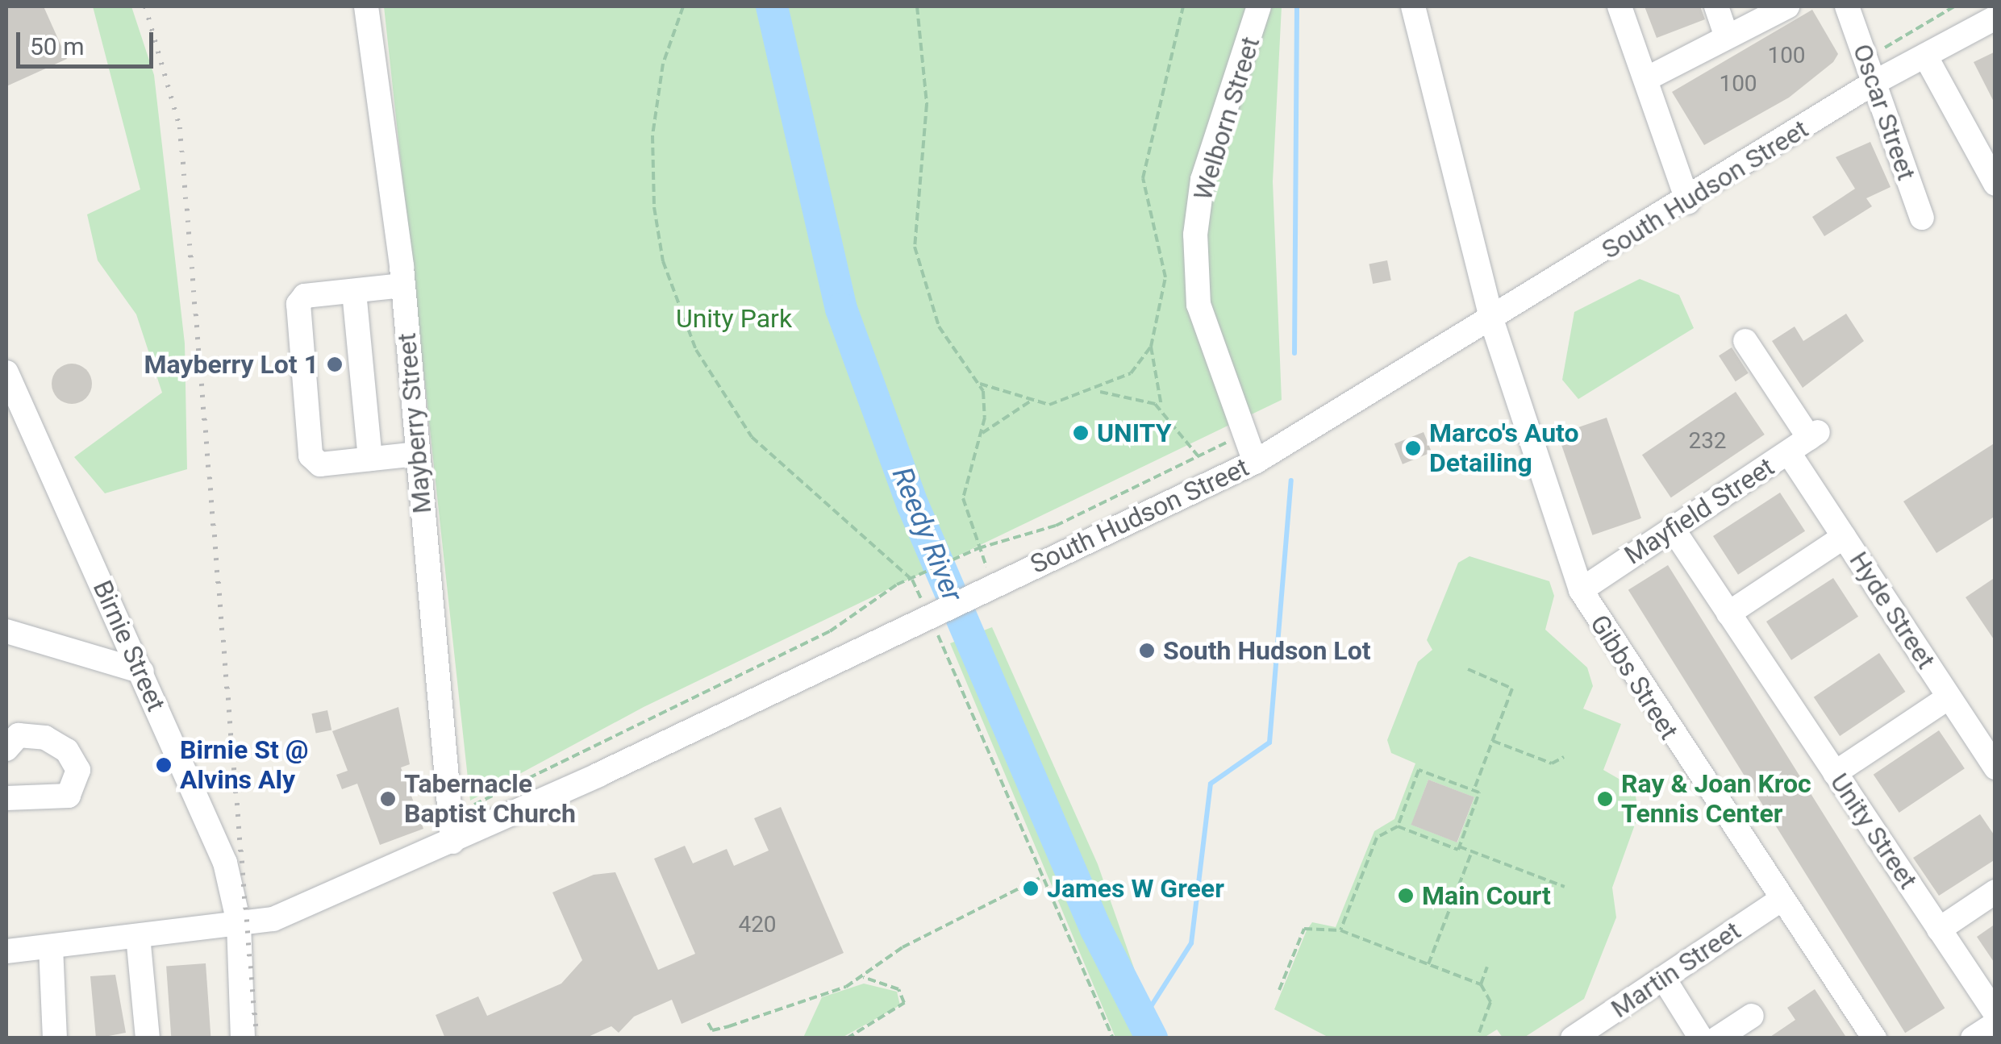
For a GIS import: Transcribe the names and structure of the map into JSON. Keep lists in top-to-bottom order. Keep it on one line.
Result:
{"streets":{"street":["Oscar Street","Welborn Street","South Hudson Street","Mayberry Street","Mayfield Street","Hyde Street","Birnie Street","Gibbs Street","Unity Street","Martin Street"]},"crossings":[["Oscar Street","South Hudson Street"],["Welborn Street","South Hudson Street"],["South Hudson Street","Mayberry Street"],["South Hudson Street","Birnie Street"],["South Hudson Street","Gibbs Street"],["Mayfield Street","Hyde Street"],["Mayfield Street","Gibbs Street"],["Mayfield Street","Unity Street"],["Gibbs Street","Martin Street"]],"water":["Reedy River"],"parks":["Unity Park"],"places":["Mayberry Lot 1","UNITY","Marco's Auto Detailing","South Hudson Lot","Birnie St @ Alvins Aly","Tabernacle Baptist Church","Ray & Joan Kroc Tennis Center","James W Greer","Main Court"],"house_numbers":["100","100","232","420"],"scale_bar":"50 m"}
